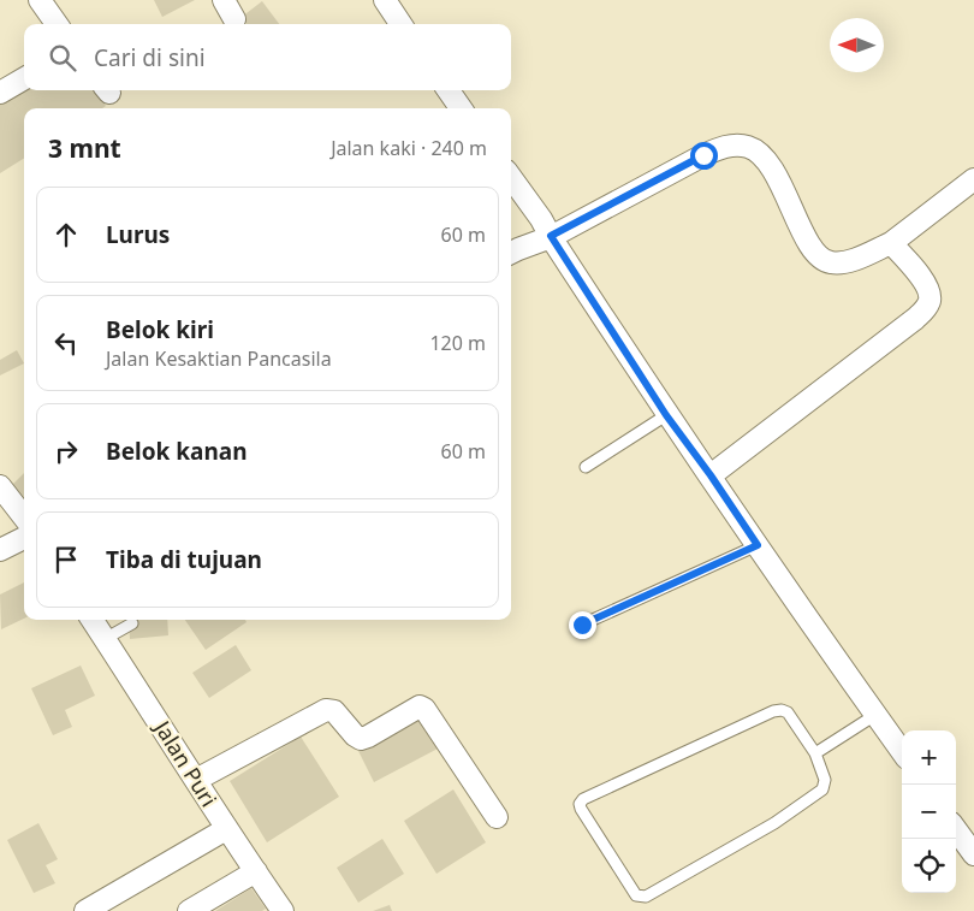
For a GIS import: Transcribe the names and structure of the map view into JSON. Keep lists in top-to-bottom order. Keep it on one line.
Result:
{"streets":{"street":["Jalan Puri"]},"north":"left","page":{"search":"Cari di sini","heading":["3 mnt","Jalan kaki · 240 m"],"list":[["Lurus","60 m"],["Belok kiri","Jalan Kesaktian Pancasila","120 m"],["Belok kanan","60 m"],"Tiba di tujuan"],"map_buttons":["+","−"]}}
